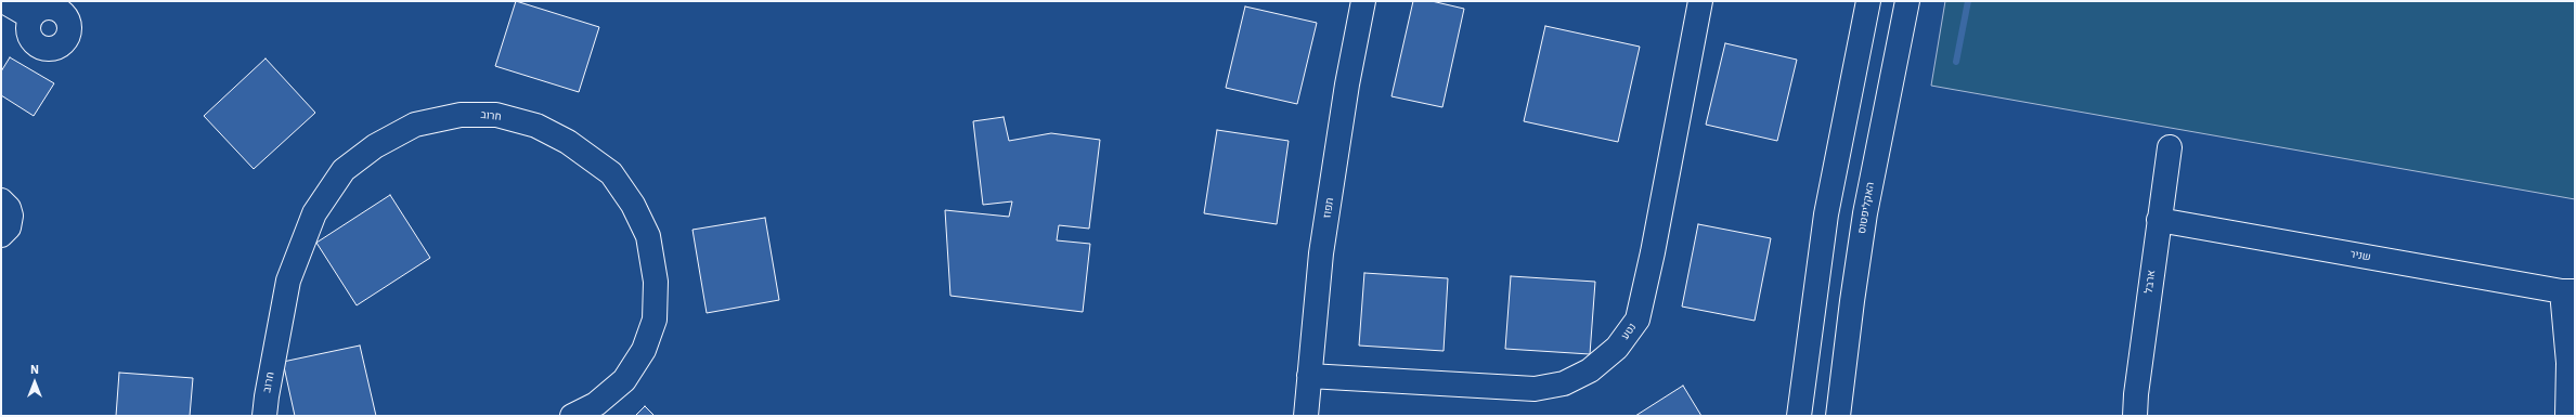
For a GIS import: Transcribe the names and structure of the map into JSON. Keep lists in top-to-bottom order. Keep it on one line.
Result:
{"streets":{"street":["חרוב","תפוז","האקליפטוס","שניר","ארבל","נטע"]},"crossings":[["תפוז","נטע"],["שניר","ארבל"]],"north":"top"}
